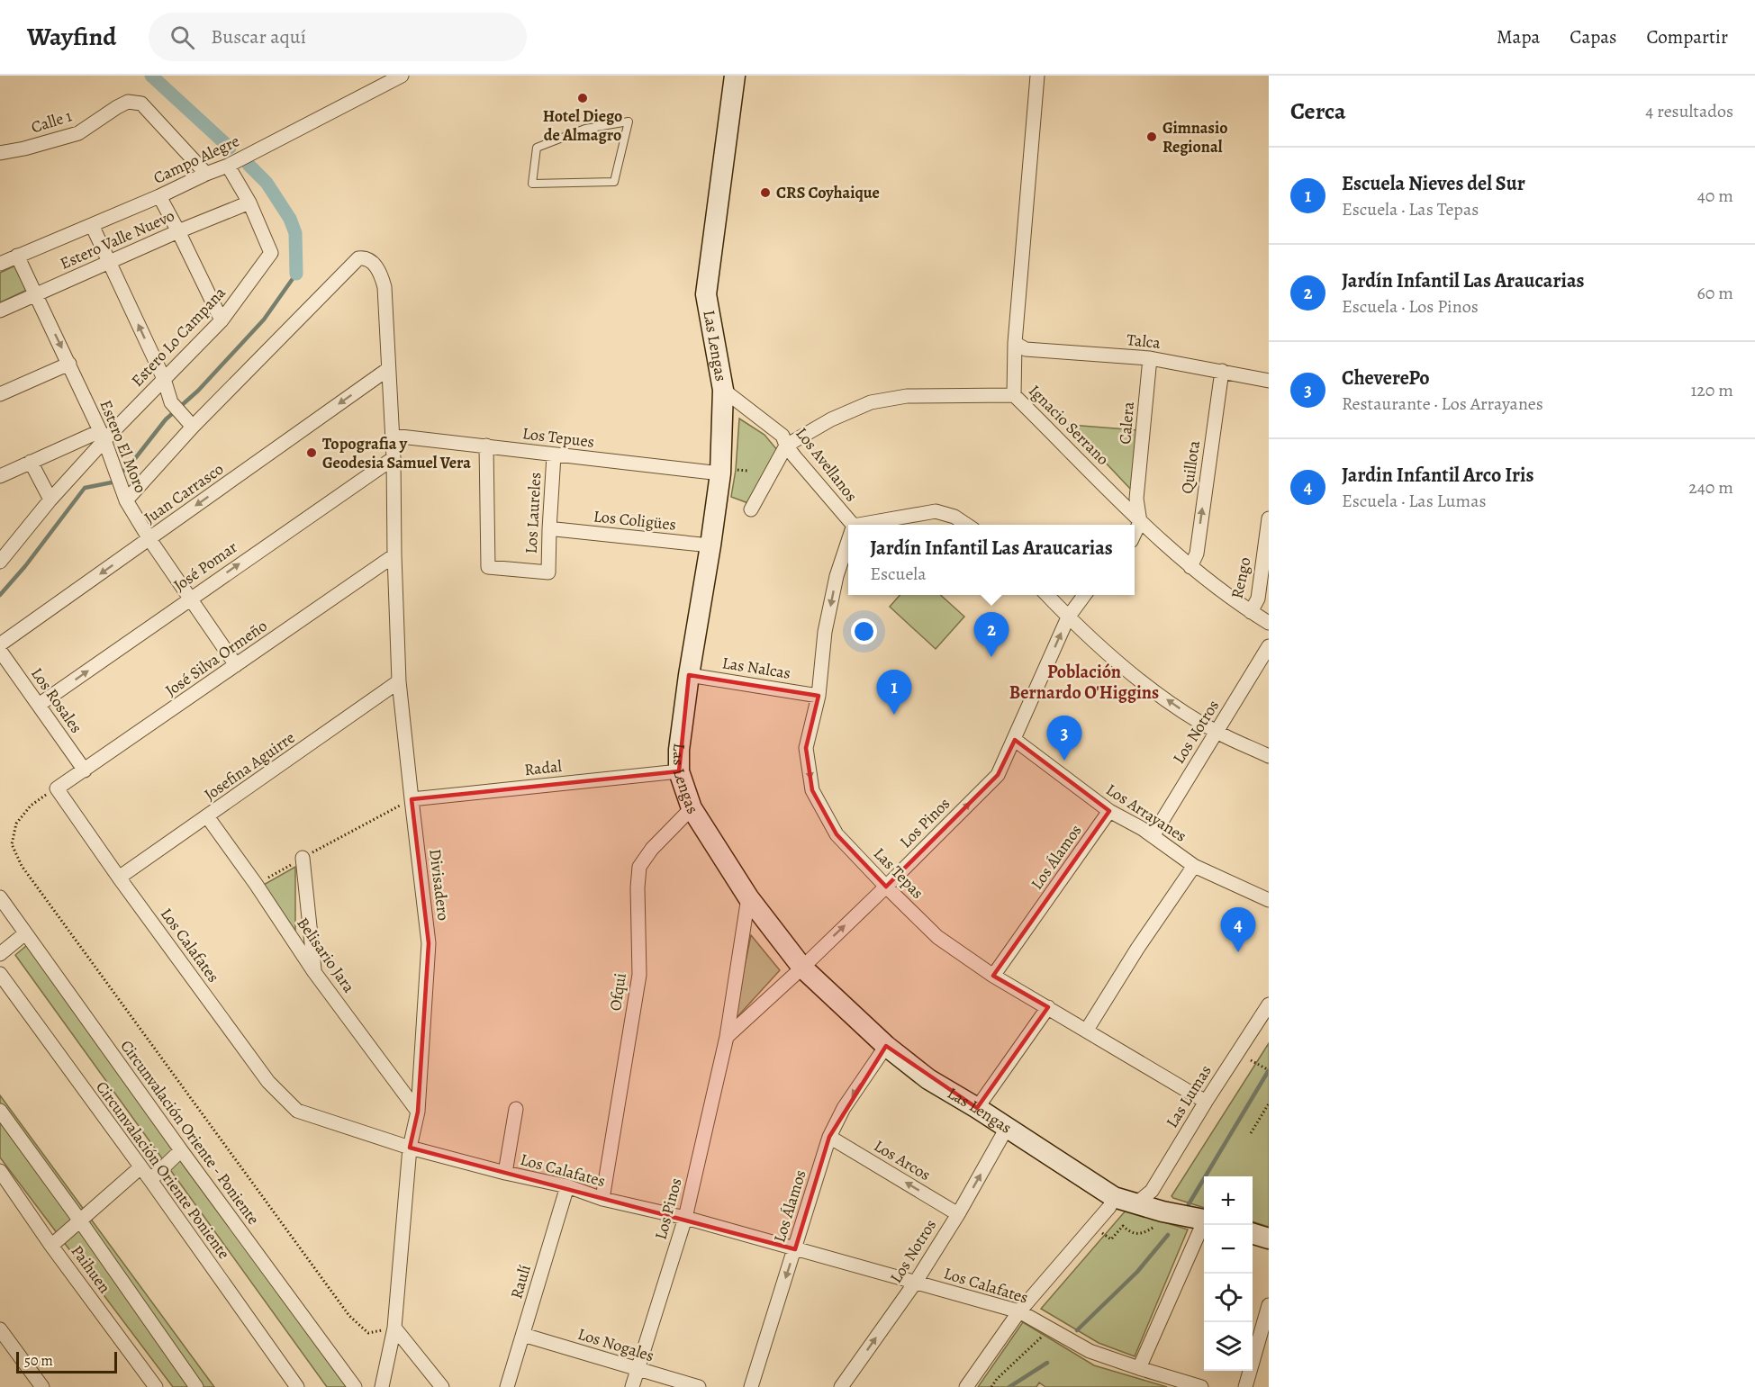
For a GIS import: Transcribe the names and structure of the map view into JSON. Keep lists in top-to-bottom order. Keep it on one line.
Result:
{"streets":{"street":["Calle 1","Campo Alegre","Estero Valle Nuevo","Estero Lo Campana","Talca","Las Lengas","Calera","Ignacio Serrano","Los Tepues","Estero El Moro","Los Avellanos","Quillota","Juan Carrasco","Los Laureles","Los Coligües","José Pomar","Rengo","José Silva Ormeño","Las Nalcas","Los Rosales","Los Notros","Josefina Aguirre","Radal","Los Arrayanes","Los Pinos","Los Álamos","Las Tepas","Divisadero","Los Calafates","Belisario Jara","Ofqui","Las Lumas","Circunvalación Oriente - Poniente","Los Arcos","Circunvalación Oriente Poniente","Paihuen","Raulí","Los Nogales"]},"crossings":[["Calle 1","Campo Alegre"],["Campo Alegre","Estero El Moro"],["Estero Valle Nuevo","Estero Lo Campana"],["Estero Valle Nuevo","Estero El Moro"],["Estero Lo Campana","Estero El Moro"],["Talca","Calera"],["Talca","Ignacio Serrano"],["Talca","Quillota"],["Las Lengas","Los Tepues"],["Las Lengas","Los Avellanos"],["Las Lengas","Los Coligües"],["Las Lengas","Las Nalcas"],["Las Lengas","Los Notros"],["Las Lengas","Radal"],["Las Lengas","Los Pinos"],["Las Lengas","Los Álamos"],["Las Lengas","Ofqui"],["Las Lengas","Las Lumas"],["Calera","Ignacio Serrano"],["Ignacio Serrano","Quillota"],["Ignacio Serrano","Rengo"],["Los Tepues","Los Laureles"],["Los Tepues","Divisadero"],["Estero El Moro","Juan Carrasco"],["Estero El Moro","José Pomar"],["Estero El Moro","José Silva Ormeño"],["Juan Carrasco","Divisadero"],["José Pomar","Los Rosales"],["José Pomar","Divisadero"],["José Silva Ormeño","Los Rosales"],["José Silva Ormeño","Divisadero"],["José Silva Ormeño","Los Calafates"],["Las Nalcas","Las Tepas"],["Los Notros","Los Arrayanes"],["Los Notros","Los Calafates"],["Los Notros","Los Arcos"],["Josefina Aguirre","Divisadero"],["Josefina Aguirre","Los Calafates"],["Josefina Aguirre","Belisario Jara"],["Radal","Divisadero"],["Los Arrayanes","Los Pinos"],["Los Arrayanes","Los Álamos"],["Los Pinos","Las Tepas"],["Los Pinos","Los Calafates"],["Los Pinos","Los Nogales"],["Los Álamos","Las Tepas"],["Los Álamos","Los Calafates"],["Los Álamos","Los Arcos"],["Las Tepas","Las Lumas"],["Divisadero","Los Calafates"],["Divisadero","Belisario Jara"],["Los Calafates","Ofqui"],["Los Calafates","Raulí"],["Raulí","Los Nogales"]],"one_way":["Quillota","Juan Carrasco","José Pomar","Los Pinos","Los Álamos","Las Tepas","Los Arcos"],"districts":["Población Bernardo O'Higgins"],"places":["Hotel Diego de Almagro","Gimnasio Regional","CRS Coyhaique","Topografia y Geodesia Samuel Vera"],"scale_bar":"50 m","page":{"header":"Wayfind","search":"Buscar aquí","nav":["Mapa","Capas","Compartir"],"heading":["Cerca","4 resultados"],"list":[{"mark":"1","name":"Escuela Nieves del Sur","note":"Escuela · Las Tepas","value":"40 m"},{"mark":"2","name":"Jardín Infantil Las Araucarias","note":"Escuela · Los Pinos","value":"60 m"},{"mark":"3","name":"CheverePo","note":"Restaurante · Los Arrayanes","value":"120 m"},{"mark":"4","name":"Jardin Infantil Arco Iris","note":"Escuela · Las Lumas","value":"240 m"}],"popup":["Jardín Infantil Las Araucarias","Escuela"],"pins":["2","1","3","4"],"map_buttons":["+","−"],"scale":"50 m"}}
